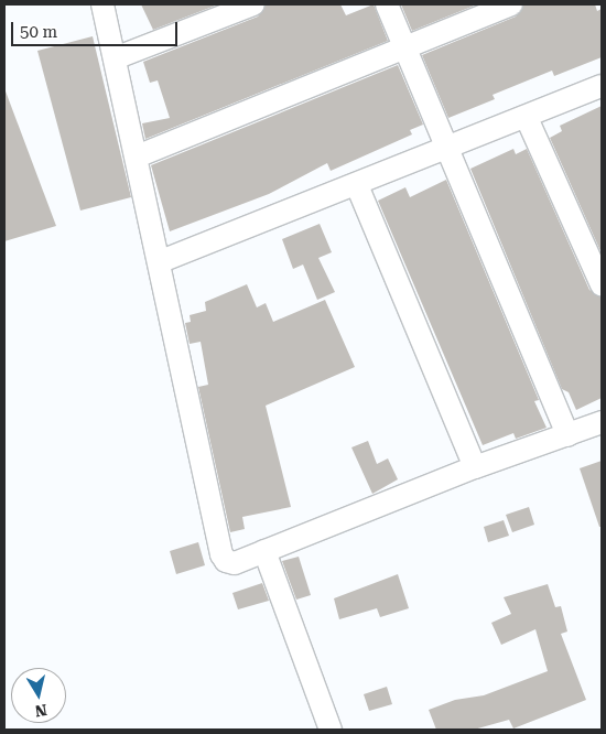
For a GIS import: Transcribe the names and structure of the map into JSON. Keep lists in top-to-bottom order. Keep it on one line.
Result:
{"scale_bar":"50 m","north":"bottom"}
